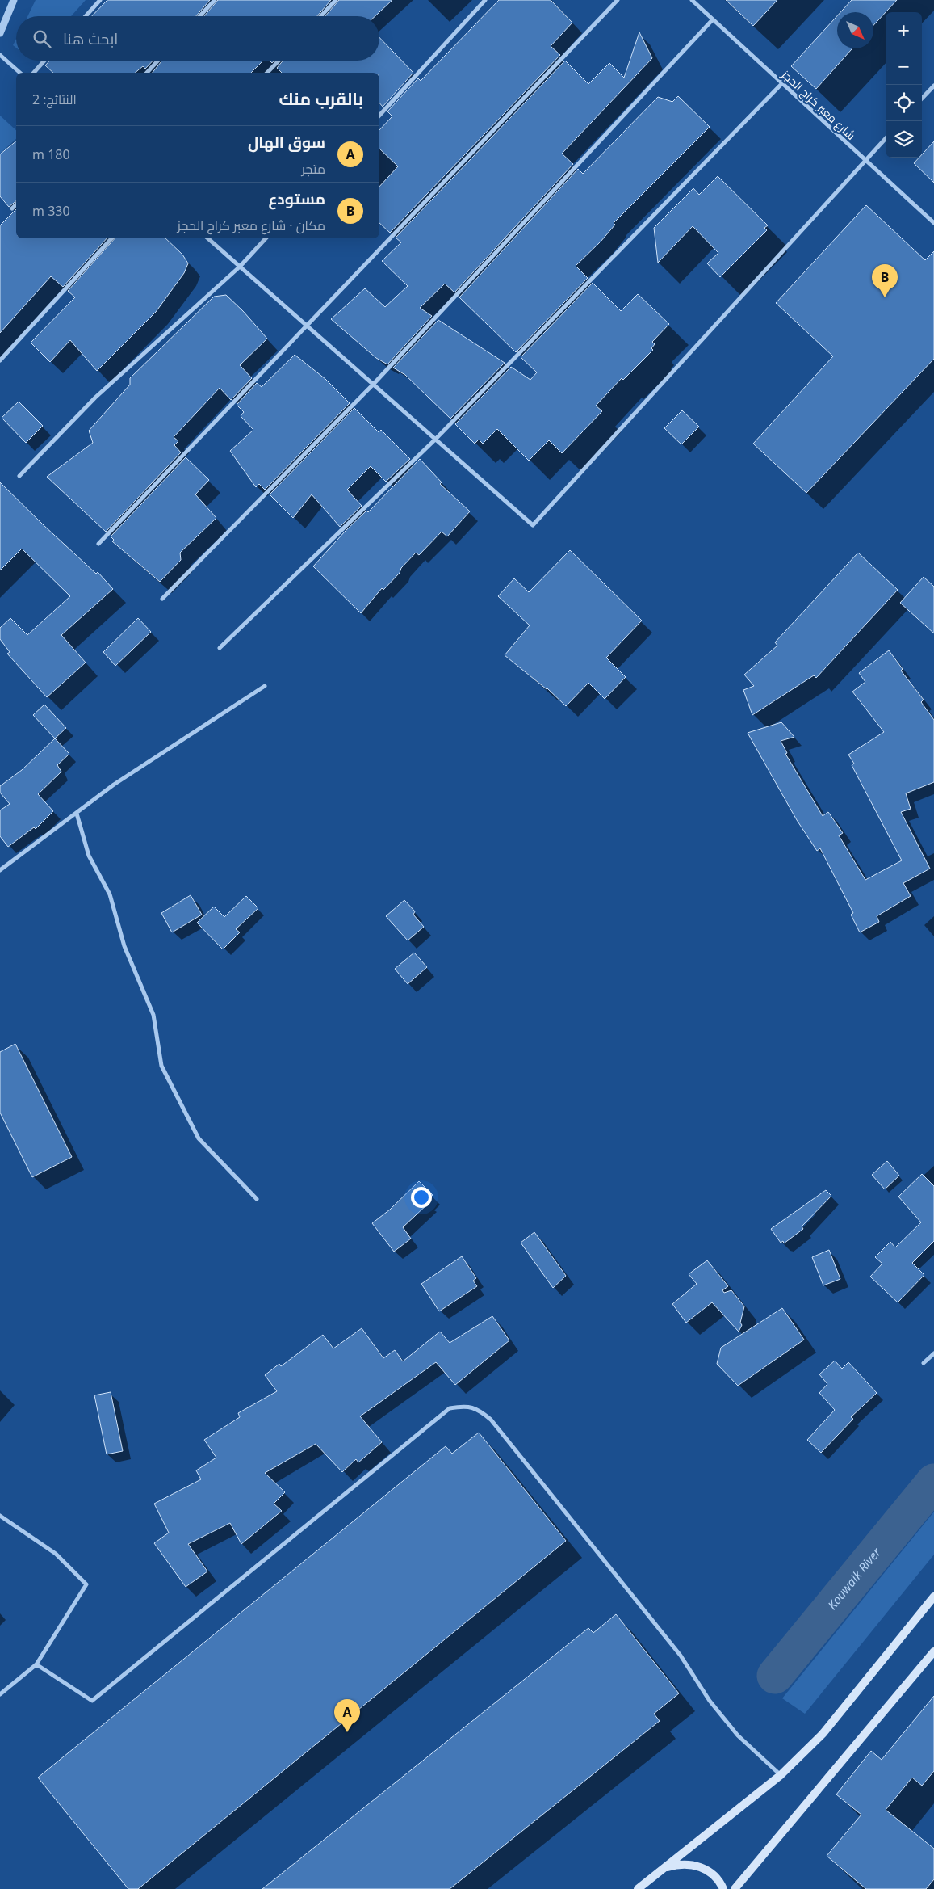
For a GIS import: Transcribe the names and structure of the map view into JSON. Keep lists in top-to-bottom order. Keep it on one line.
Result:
{"streets":{"street":["شارع معبر كراج الحجز"]},"water":["Kouwaik River"],"north":"bottom right","page":{"map_buttons":["+","−"],"search":"ابحث هنا","heading":["بالقرب منك","النتائج: 2"],"list":[{"mark":"A","name":"سوق الهال","note":"متجر","value":"180 m"},{"mark":"B","name":"مستودع","note":"مكان · شارع معبر كراج الحجز","value":"330 m"}],"pins":["B","A"]}}
